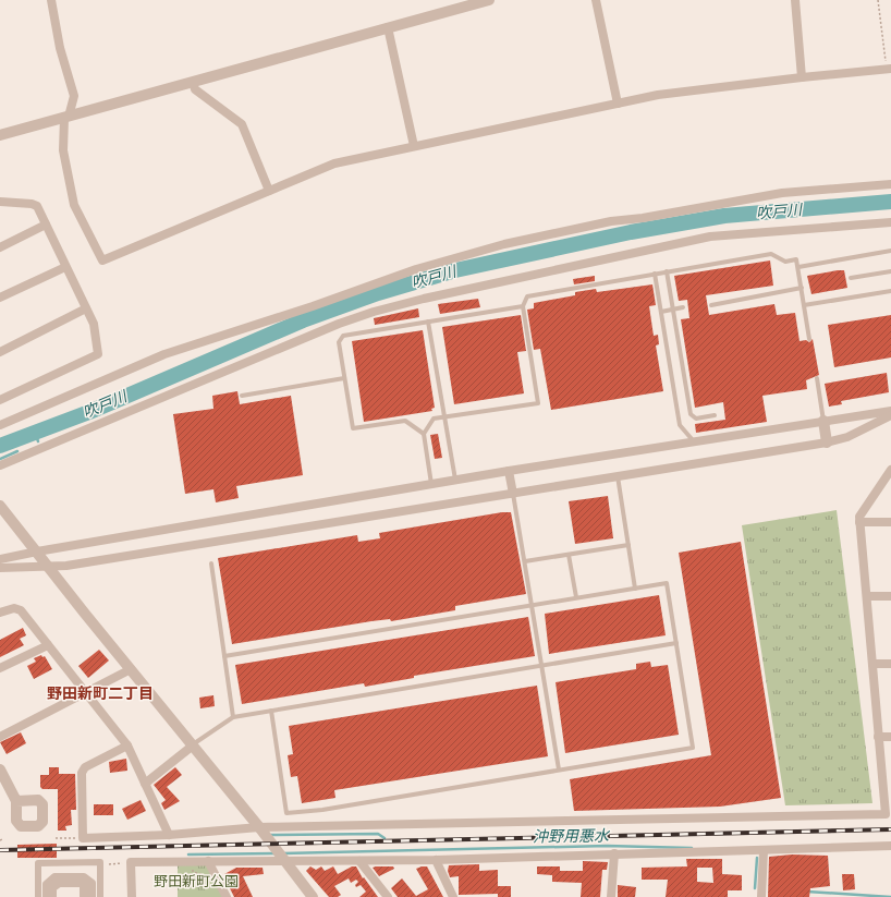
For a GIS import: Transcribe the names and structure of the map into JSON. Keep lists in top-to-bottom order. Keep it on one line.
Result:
{"districts":["野田新町二丁目"],"water":["吹戸川","沖野用悪水"],"parks":["野田新町公園"]}
